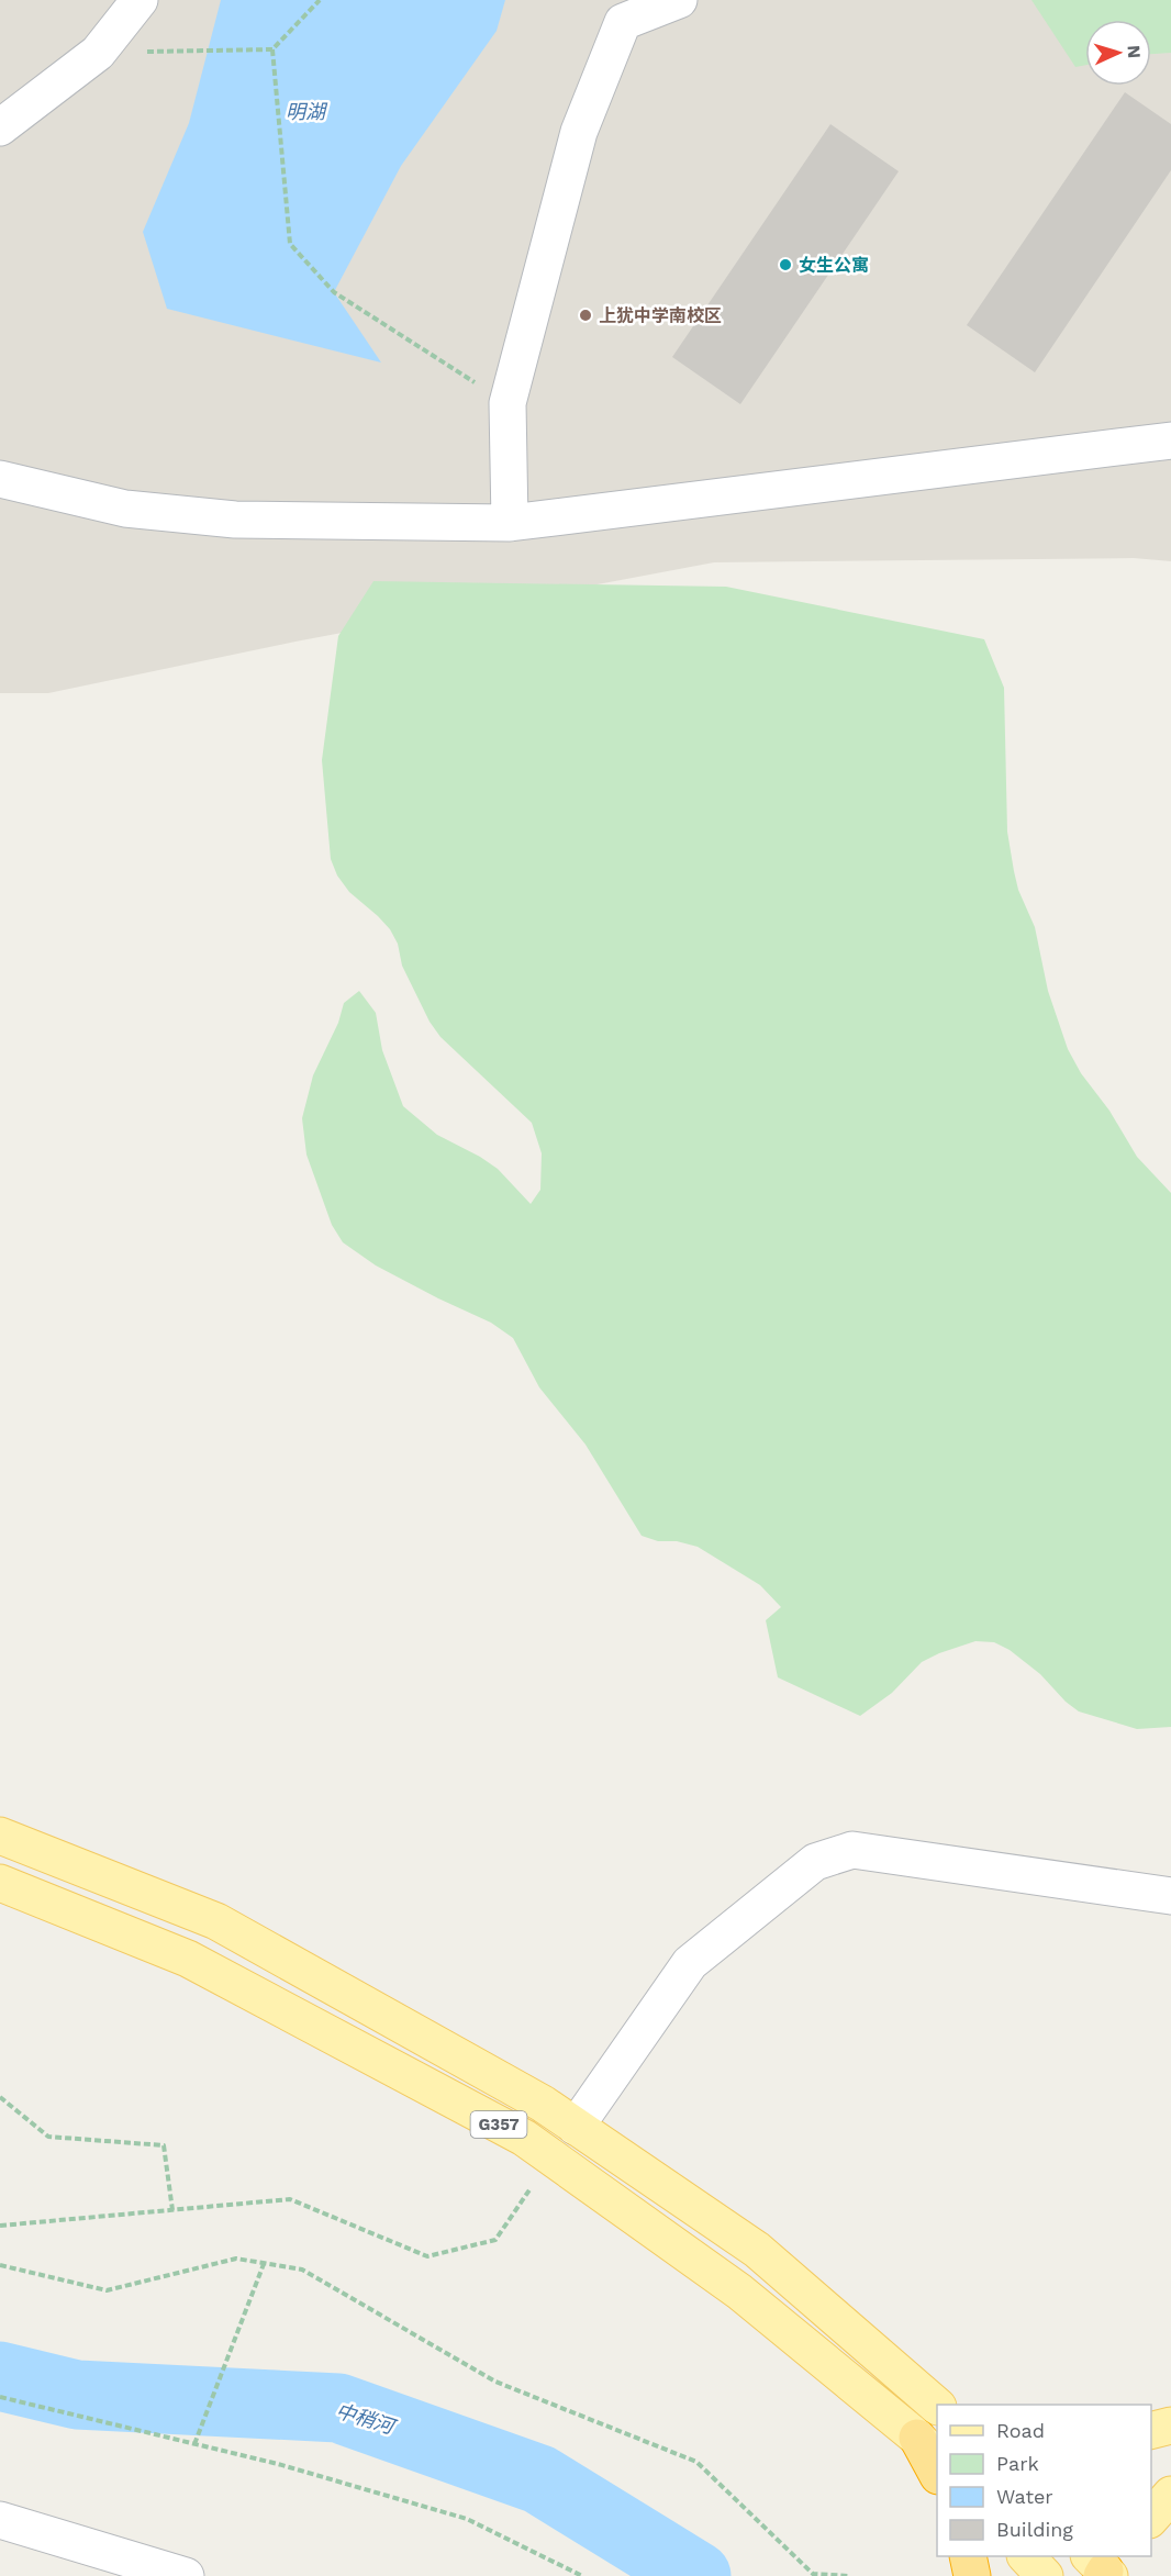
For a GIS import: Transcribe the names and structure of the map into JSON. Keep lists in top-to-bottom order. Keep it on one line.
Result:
{"streets":{"main road":["G357"]},"water":["明湖","中稍河"],"places":["女生公寓","上犹中学南校区"],"legend":["Road","Park","Water","Building"],"north":"right"}
